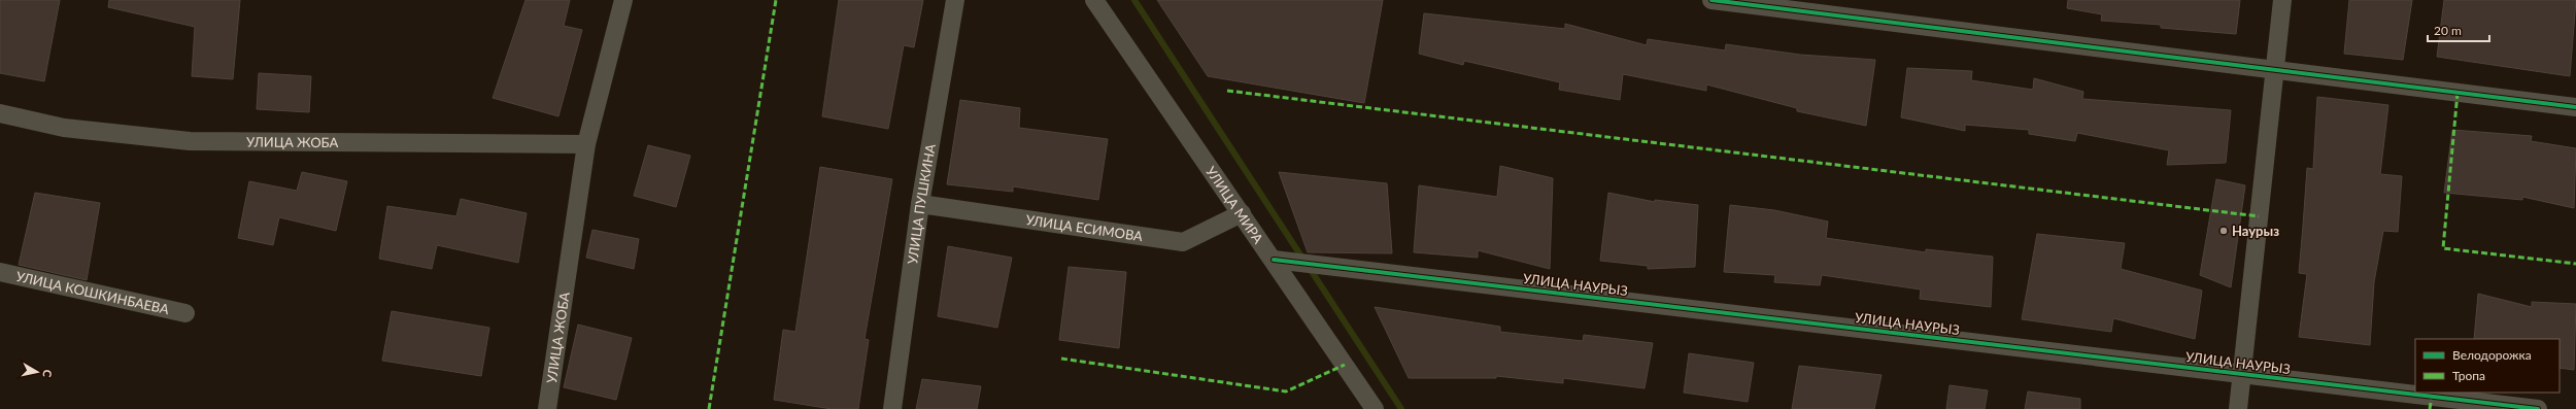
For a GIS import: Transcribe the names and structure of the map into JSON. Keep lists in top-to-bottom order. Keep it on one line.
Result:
{"streets":{"street":["УЛИЦА ЖОБА","УЛИЦА ПУШКИНА","УЛИЦА МИРА","УЛИЦА ЕСИМОВА","УЛИЦА НАУРЫЗ","УЛИЦА КОШКИНБАЕВА"]},"crossings":[["УЛИЦА ПУШКИНА","УЛИЦА ЕСИМОВА"],["УЛИЦА МИРА","УЛИЦА ЕСИМОВА"],["УЛИЦА МИРА","УЛИЦА НАУРЫЗ"]],"places":["Наурыз"],"legend":["Велодорожка","Тропа"],"scale_bar":"20 m","north":"right"}
